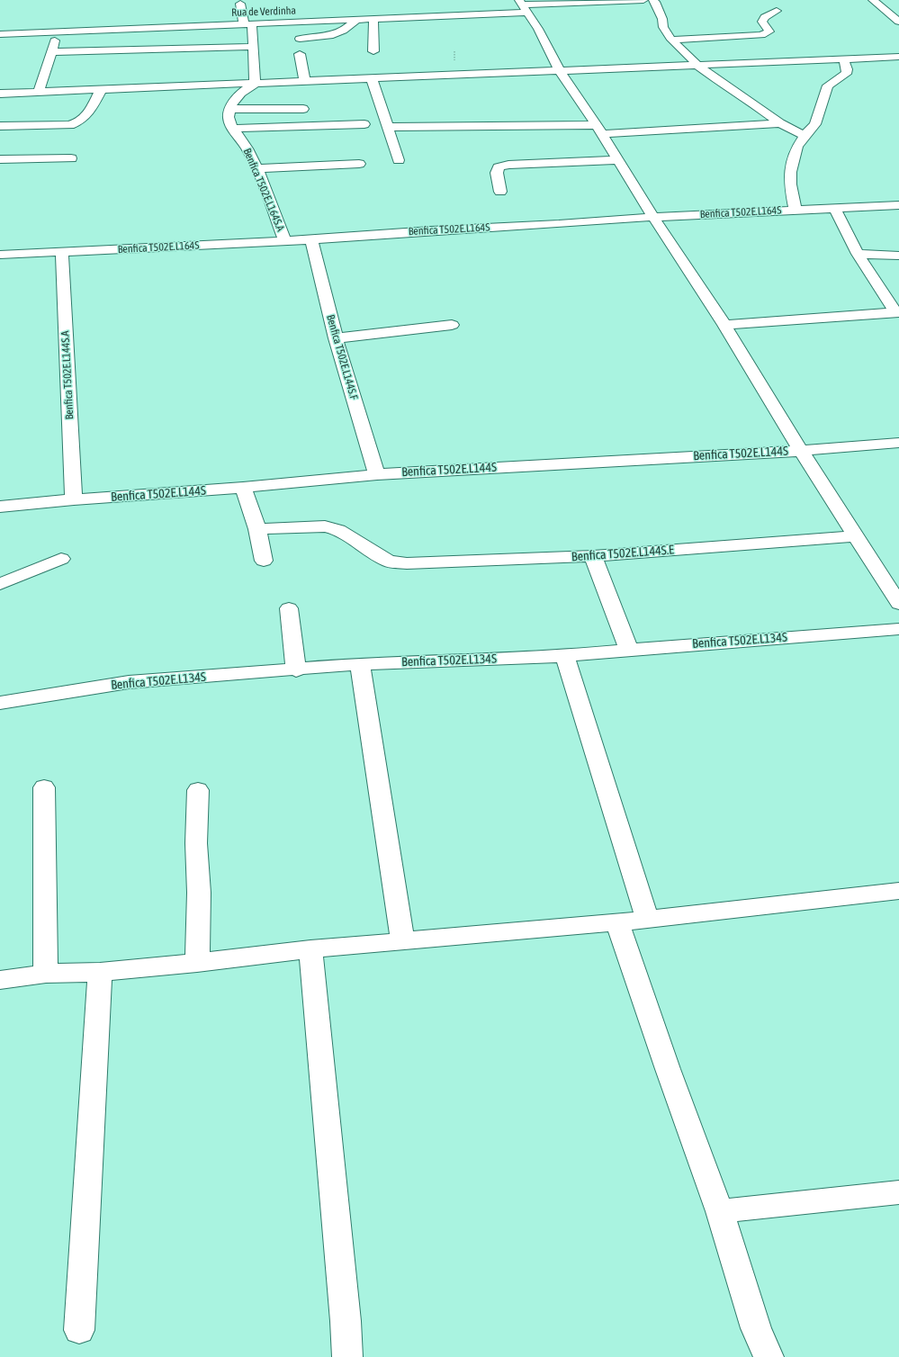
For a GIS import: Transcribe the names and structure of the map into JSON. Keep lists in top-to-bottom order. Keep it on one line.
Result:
{"streets":{"street":["Rua de Verdinha","Benfica T502E.L164S.A","Benfica T502E.L164S","Benfica T502E.L144S.F","Benfica T502E.L144S.A","Benfica T502E.L144S","Benfica T502E.L144S.E","Benfica T502E.L134S"]},"crossings":[["Benfica T502E.L164S.A","Benfica T502E.L164S"],["Benfica T502E.L164S","Benfica T502E.L144S.F"],["Benfica T502E.L164S","Benfica T502E.L144S.A"],["Benfica T502E.L144S.F","Benfica T502E.L144S"],["Benfica T502E.L144S.A","Benfica T502E.L144S"]]}
